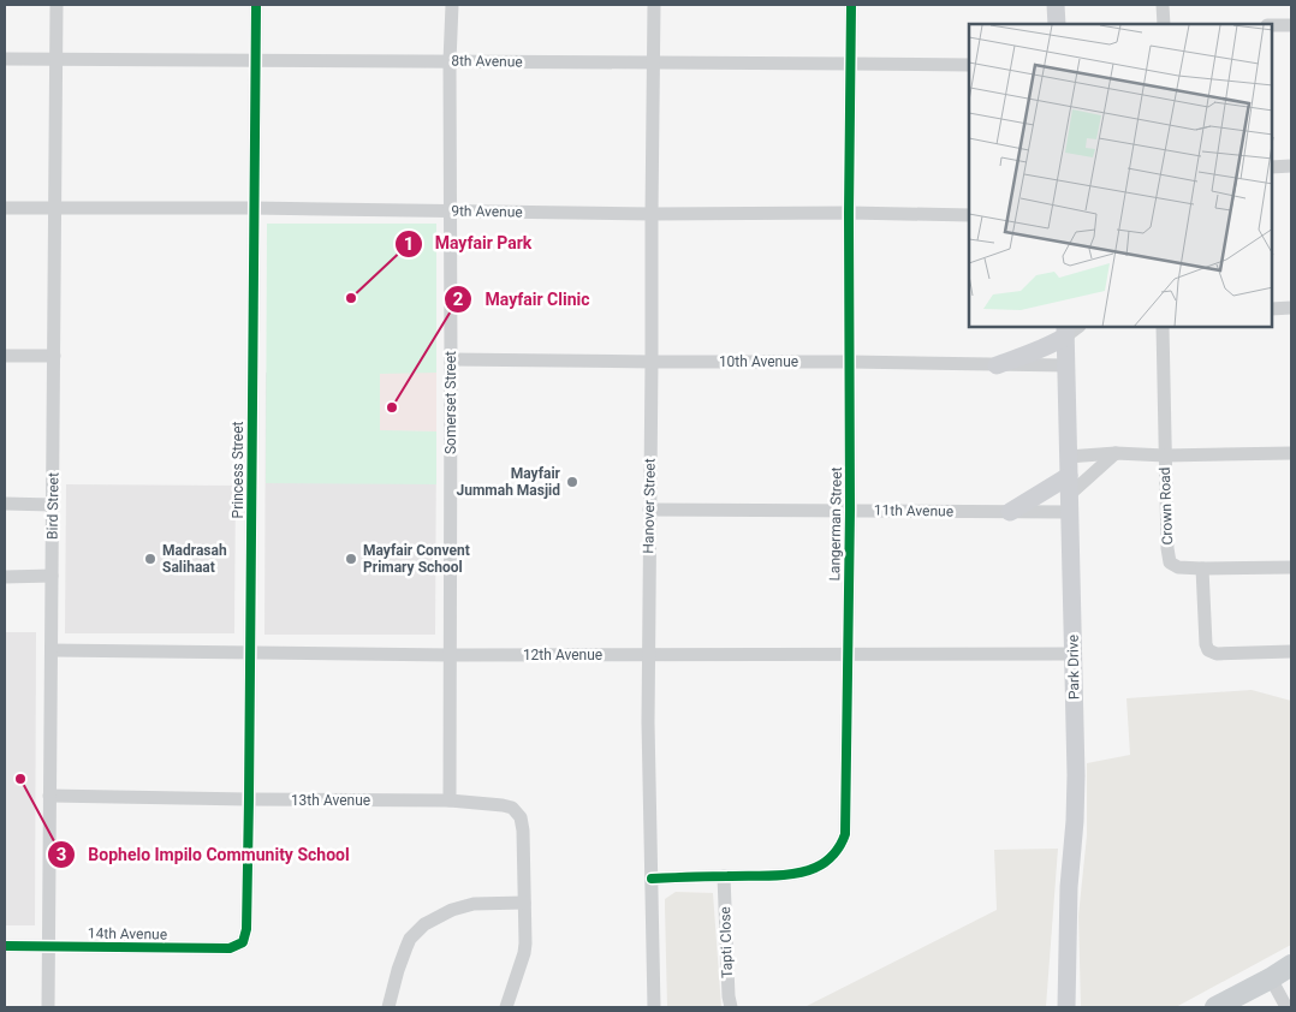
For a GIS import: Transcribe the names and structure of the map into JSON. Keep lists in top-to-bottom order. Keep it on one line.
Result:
{"streets":{"street":["8th Avenue","9th Avenue","10th Avenue","Somerset Street","Princess Street","Bird Street","Hanover Street","Crown Road","11th Avenue","Langerman Street","12th Avenue","Park Drive","13th Avenue","14th Avenue","Tapti Close"]},"crossings":[["8th Avenue","Somerset Street"],["8th Avenue","Princess Street"],["8th Avenue","Bird Street"],["8th Avenue","Hanover Street"],["8th Avenue","Langerman Street"],["9th Avenue","Somerset Street"],["9th Avenue","Princess Street"],["9th Avenue","Bird Street"],["9th Avenue","Hanover Street"],["9th Avenue","Langerman Street"],["10th Avenue","Somerset Street"],["10th Avenue","Hanover Street"],["10th Avenue","Langerman Street"],["10th Avenue","Park Drive"],["Somerset Street","12th Avenue"],["Somerset Street","13th Avenue"],["Princess Street","12th Avenue"],["Princess Street","13th Avenue"],["Princess Street","14th Avenue"],["Bird Street","12th Avenue"],["Bird Street","13th Avenue"],["Bird Street","14th Avenue"],["Hanover Street","11th Avenue"],["Hanover Street","Langerman Street"],["Hanover Street","12th Avenue"],["11th Avenue","Langerman Street"],["11th Avenue","Park Drive"],["Langerman Street","12th Avenue"],["Langerman Street","Tapti Close"],["12th Avenue","Park Drive"]],"places":["Mayfair Park","Mayfair Clinic","Mayfair Jummah Masjid","Madrasah Salihaat","Mayfair Convent Primary School","Bophelo Impilo Community School"]}
